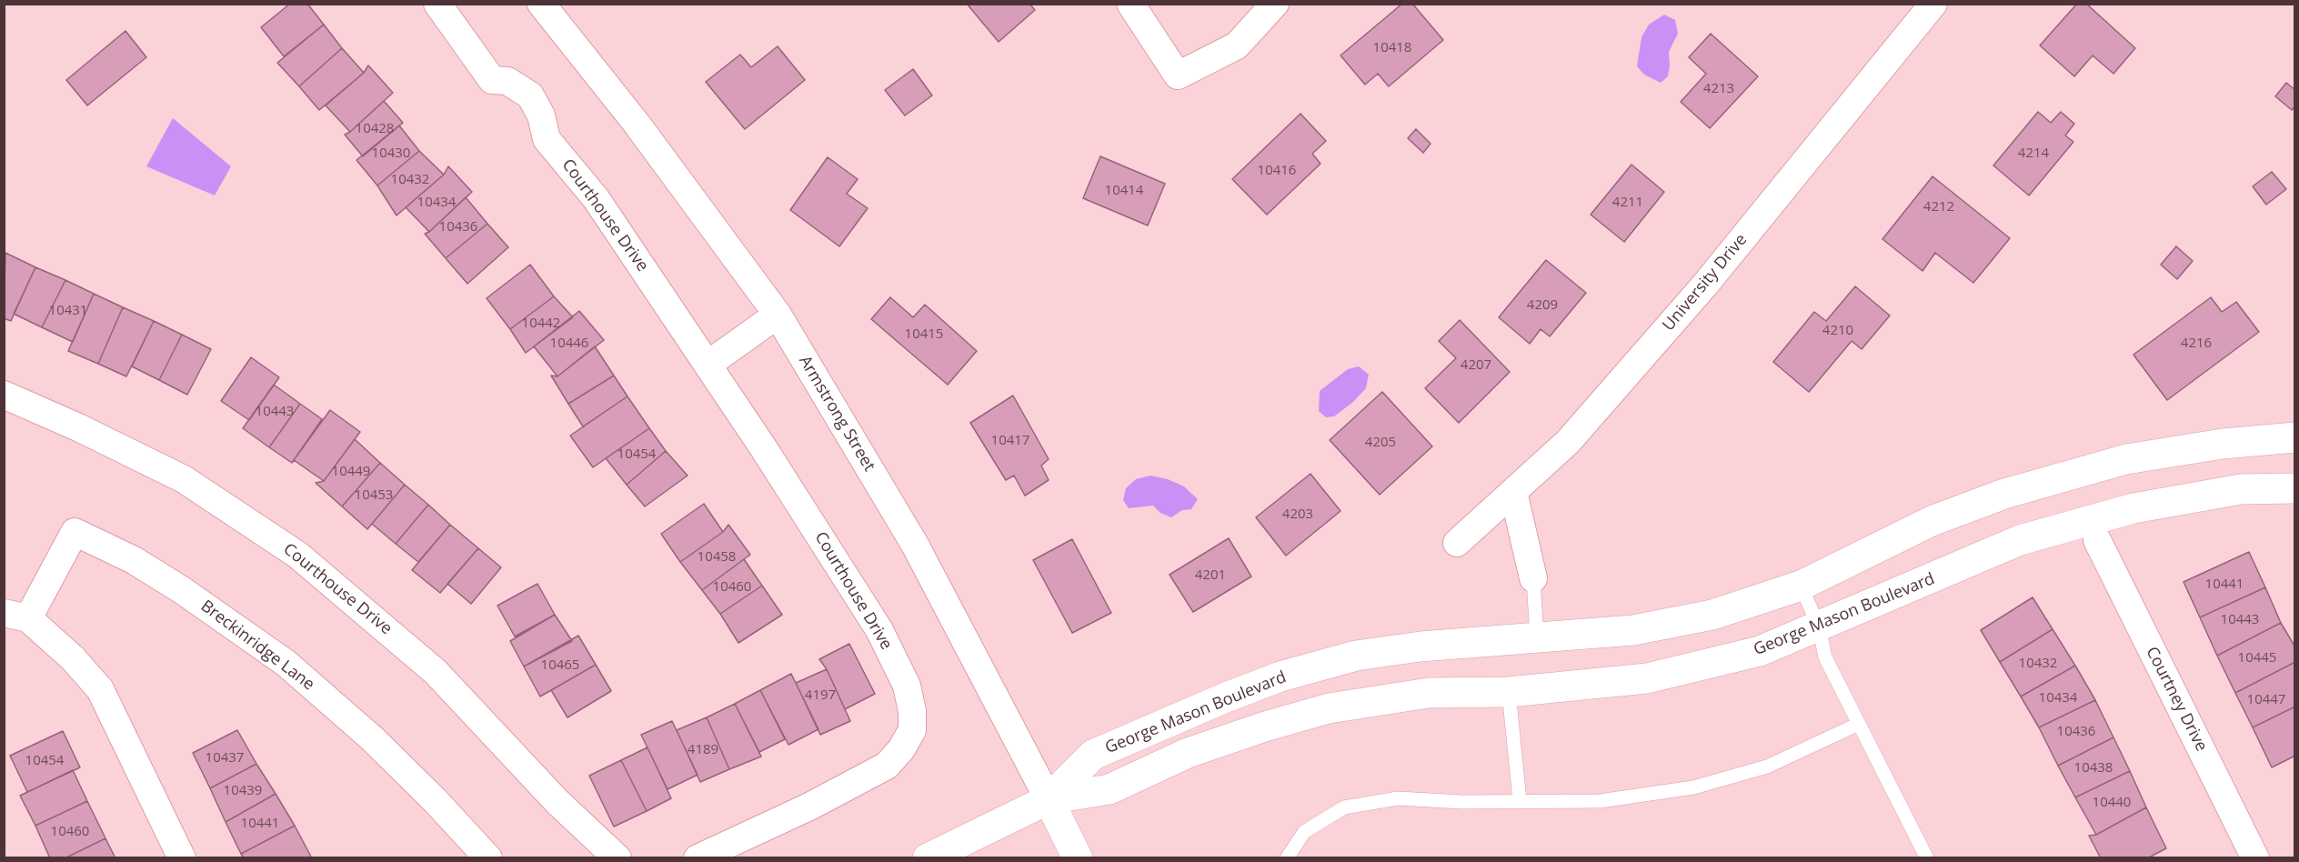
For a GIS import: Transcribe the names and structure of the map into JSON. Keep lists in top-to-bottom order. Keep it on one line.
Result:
{"streets":{"street":["Courthouse Drive","University Drive","Armstrong Street","George Mason Boulevard","Breckinridge Lane","Courtney Drive"]},"crossings":[["Armstrong Street","George Mason Boulevard"],["George Mason Boulevard","Courtney Drive"]],"house_numbers":["10418","4213","10428","10430","4214","10416","10432","10414","10434","4211","4212","10436","4209","10431","10442","4210","10415","10446","4216","4207","10443","10417","4205","10454","10449","10453","4203","10458","4201","10441","10460","10443","10445","10432","10465","4197","10434","10447","10436","4189","10437","10454","10438","10439","10440","10441","10460"]}
